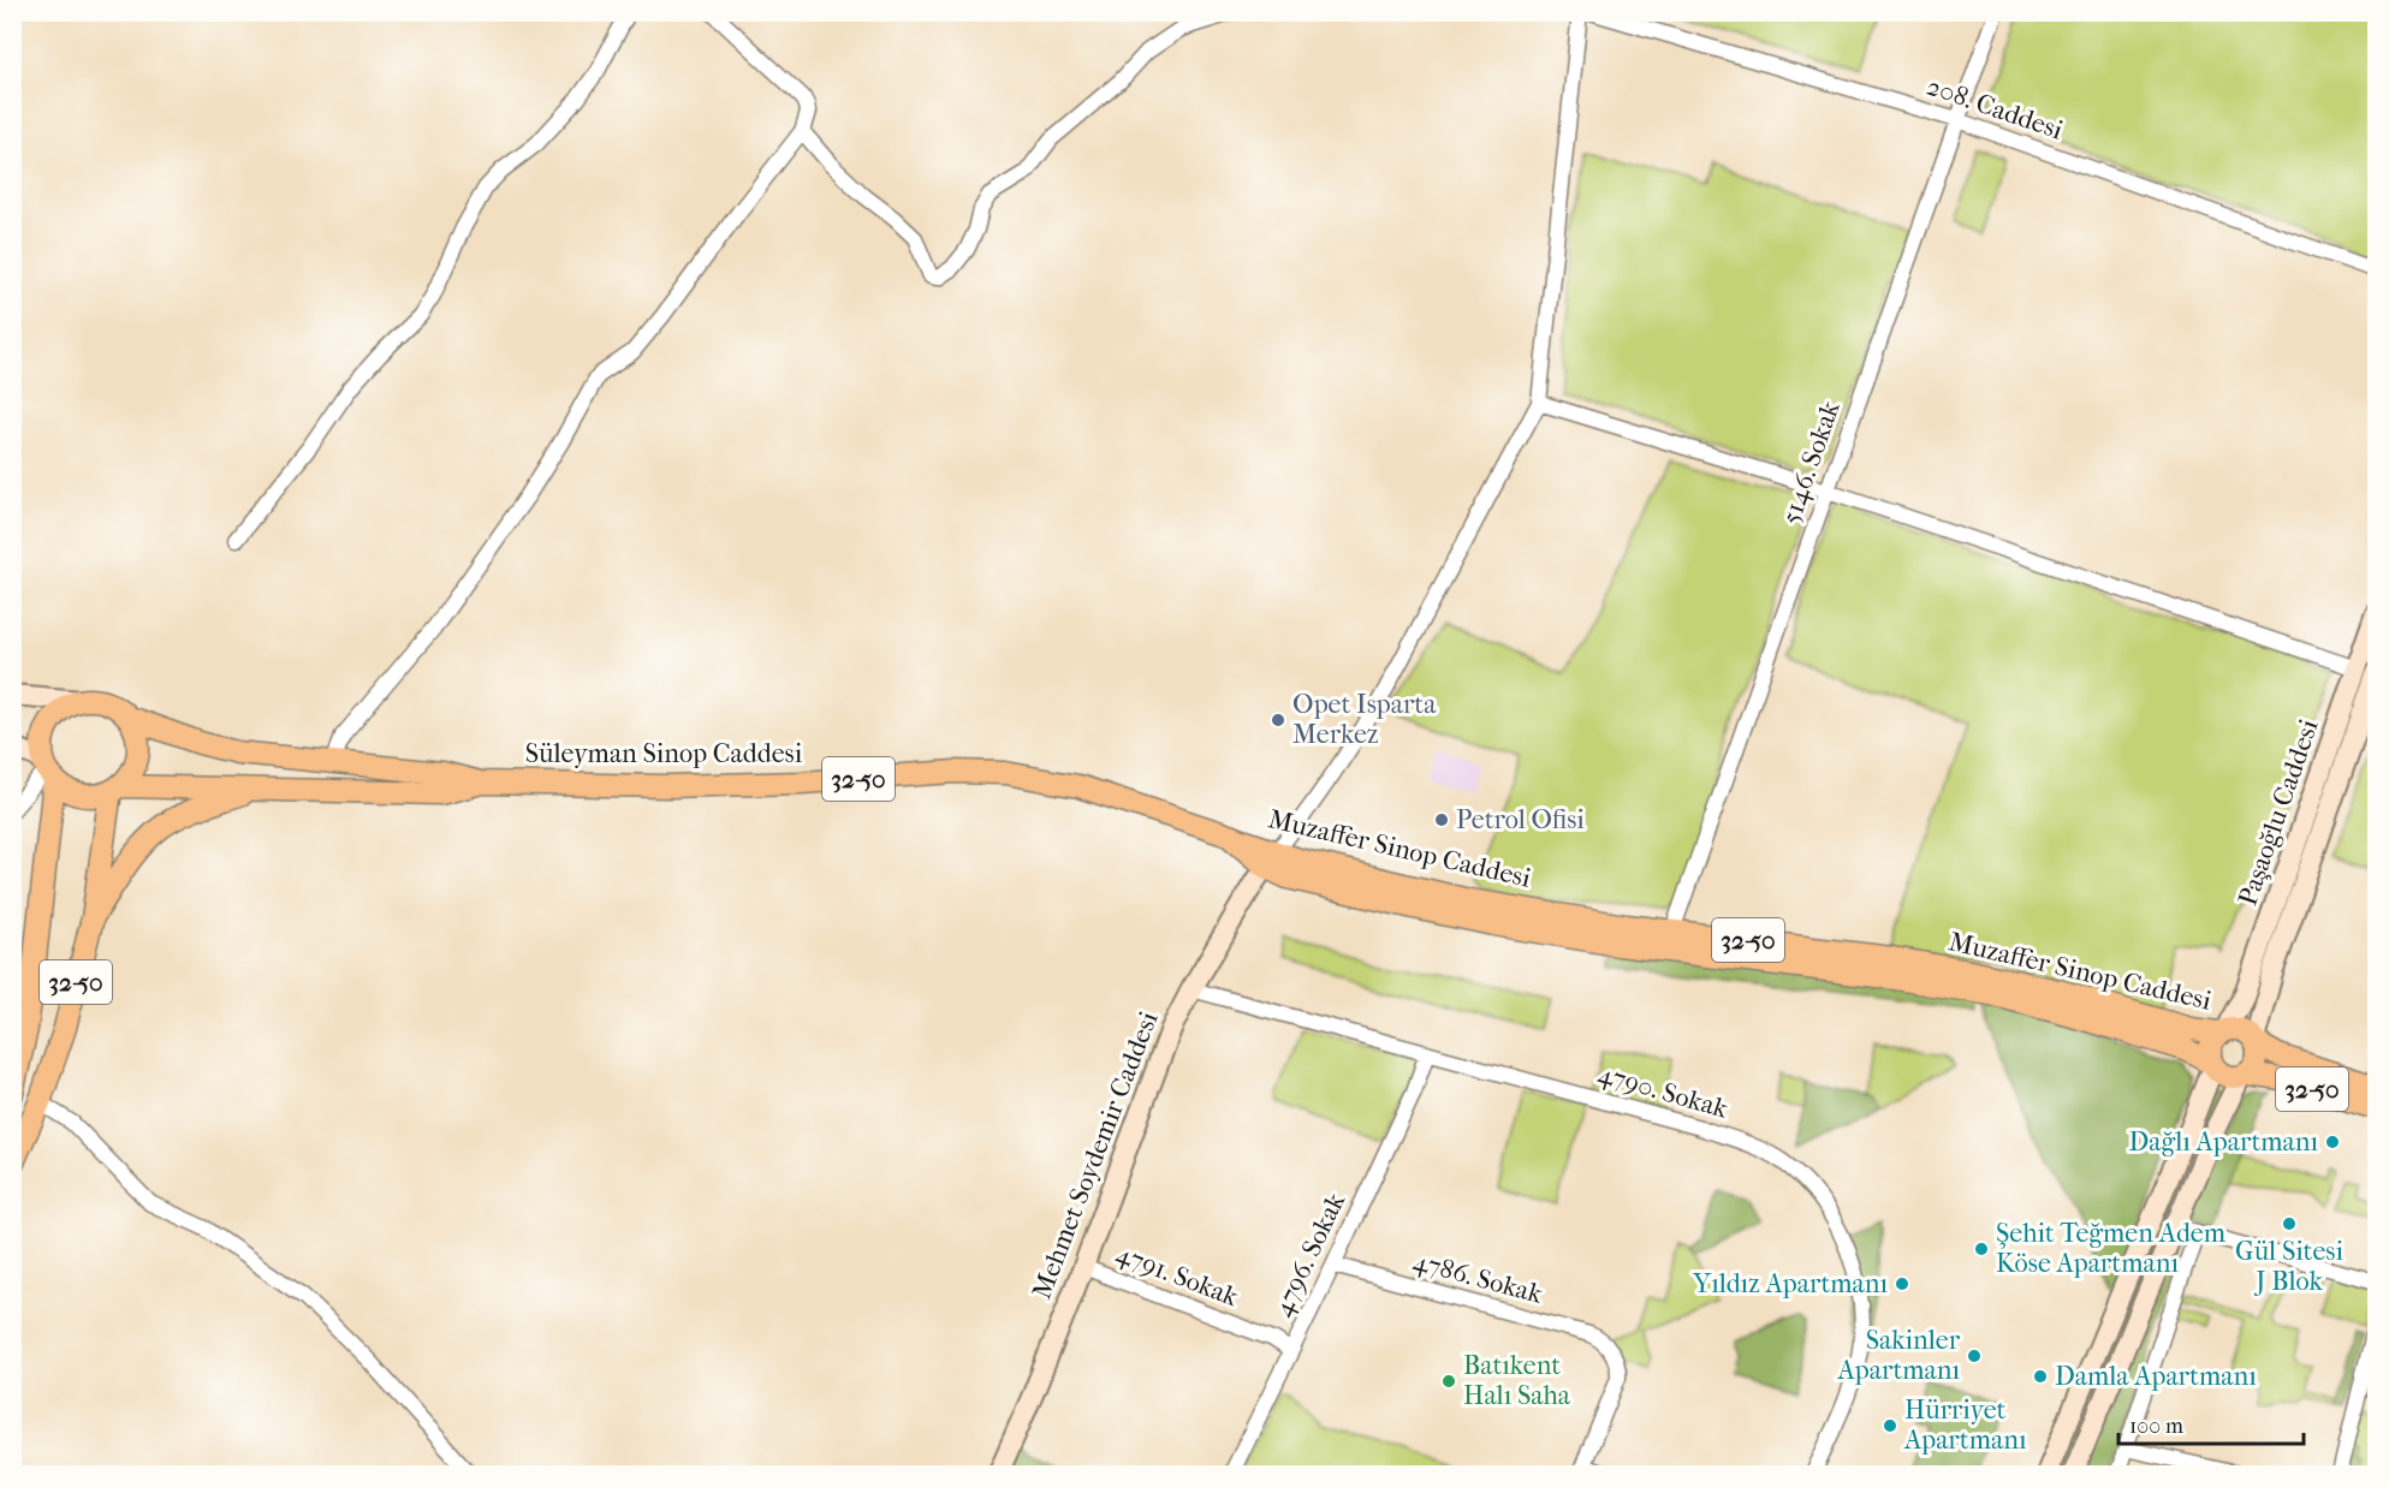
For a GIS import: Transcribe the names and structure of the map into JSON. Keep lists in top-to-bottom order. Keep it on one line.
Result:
{"streets":{"main road":["Süleyman Sinop Caddesi","32-50","Muzaffer Sinop Caddesi"],"street":["208. Caddesi","5146. Sokak","Paşaoğlu Caddesi","4790. Sokak","Mehmet Soydemir Caddesi","4796. Sokak","4791. Sokak","4786. Sokak"]},"crossings":[["208. Caddesi","5146. Sokak"],["5146. Sokak","Muzaffer Sinop Caddesi"],["Süleyman Sinop Caddesi","32-50"],["Süleyman Sinop Caddesi","Muzaffer Sinop Caddesi"],["32-50","Paşaoğlu Caddesi"],["32-50","Muzaffer Sinop Caddesi"],["Paşaoğlu Caddesi","Muzaffer Sinop Caddesi"],["Muzaffer Sinop Caddesi","Mehmet Soydemir Caddesi"],["4790. Sokak","Mehmet Soydemir Caddesi"],["4790. Sokak","4796. Sokak"],["Mehmet Soydemir Caddesi","4791. Sokak"],["4796. Sokak","4791. Sokak"],["4796. Sokak","4786. Sokak"]],"places":["Opet Isparta Merkez","Petrol Ofisi","Dağlı Apartmanı","Gül Sitesi J Blok","Şehit Teğmen Adem Köse Apartmanı","Yıldız Apartmanı","Sakinler Apartmanı","Damla Apartmanı","Batıkent Halı Saha","Hürriyet Apartmanı"],"scale_bar":"100 m"}
